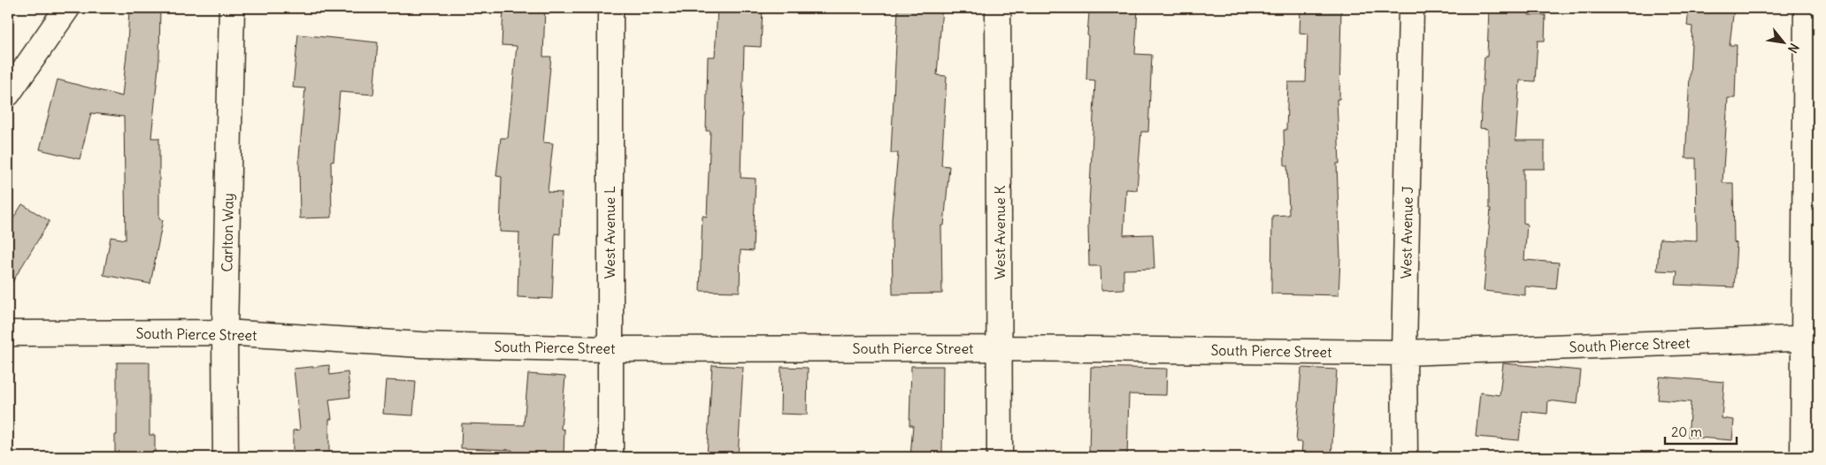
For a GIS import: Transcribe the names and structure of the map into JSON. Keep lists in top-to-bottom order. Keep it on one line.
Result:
{"streets":{"street":["Carlton Way","West Avenue L","West Avenue K","West Avenue J","South Pierce Street"]},"crossings":[["Carlton Way","South Pierce Street"],["West Avenue L","South Pierce Street"],["West Avenue K","South Pierce Street"],["West Avenue J","South Pierce Street"]],"scale_bar":"20 m","north":"bottom right"}
